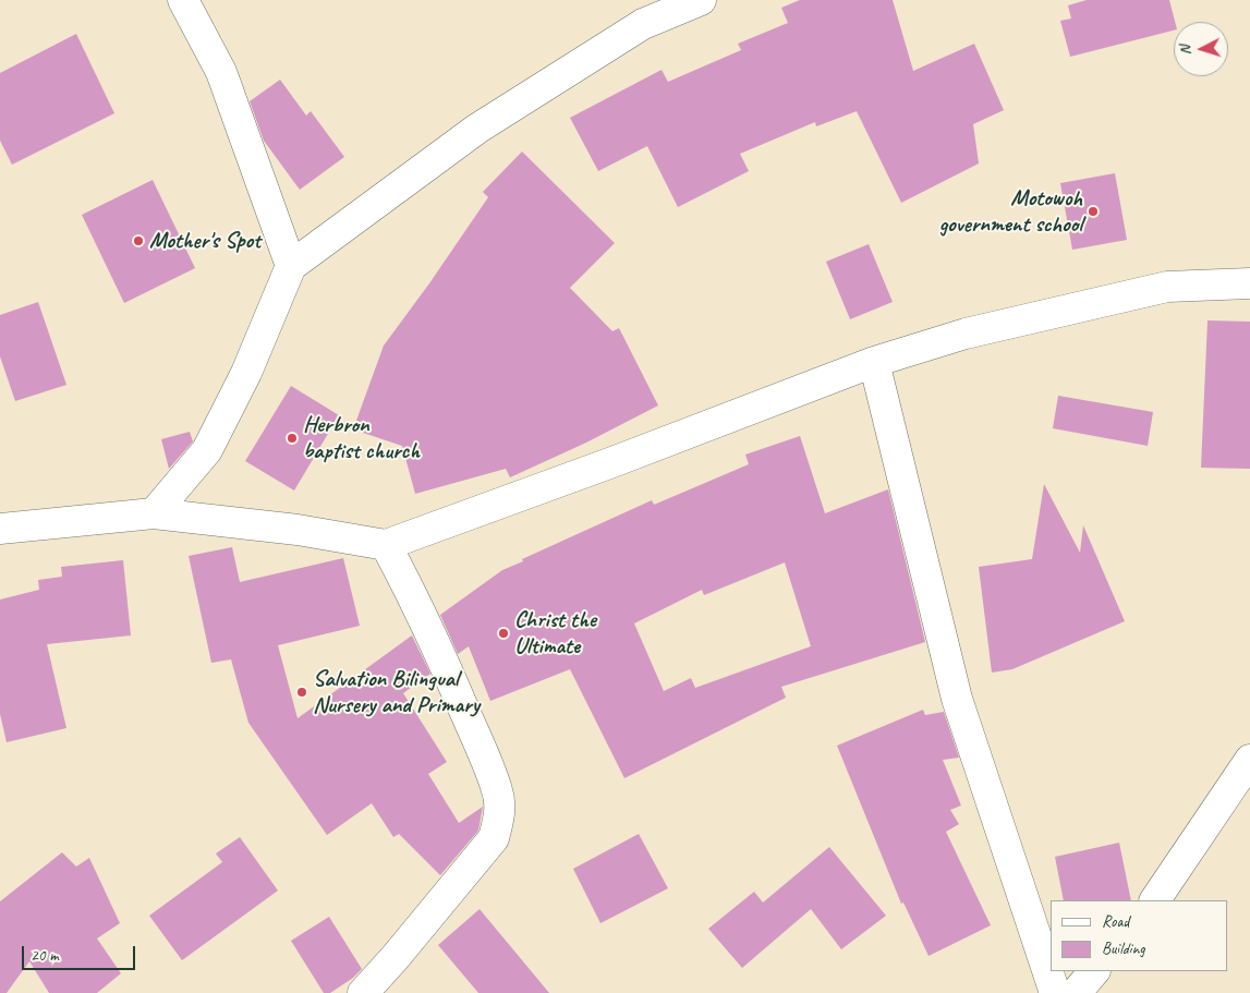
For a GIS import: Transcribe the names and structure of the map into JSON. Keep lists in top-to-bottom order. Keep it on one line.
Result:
{"places":["Motowoh government school","Mother's Spot","Herbron baptist church","Christ the Ultimate","Salvation Bilingual Nursery and Primary"],"legend":["Road","Building"],"scale_bar":"20 m","north":"left"}
